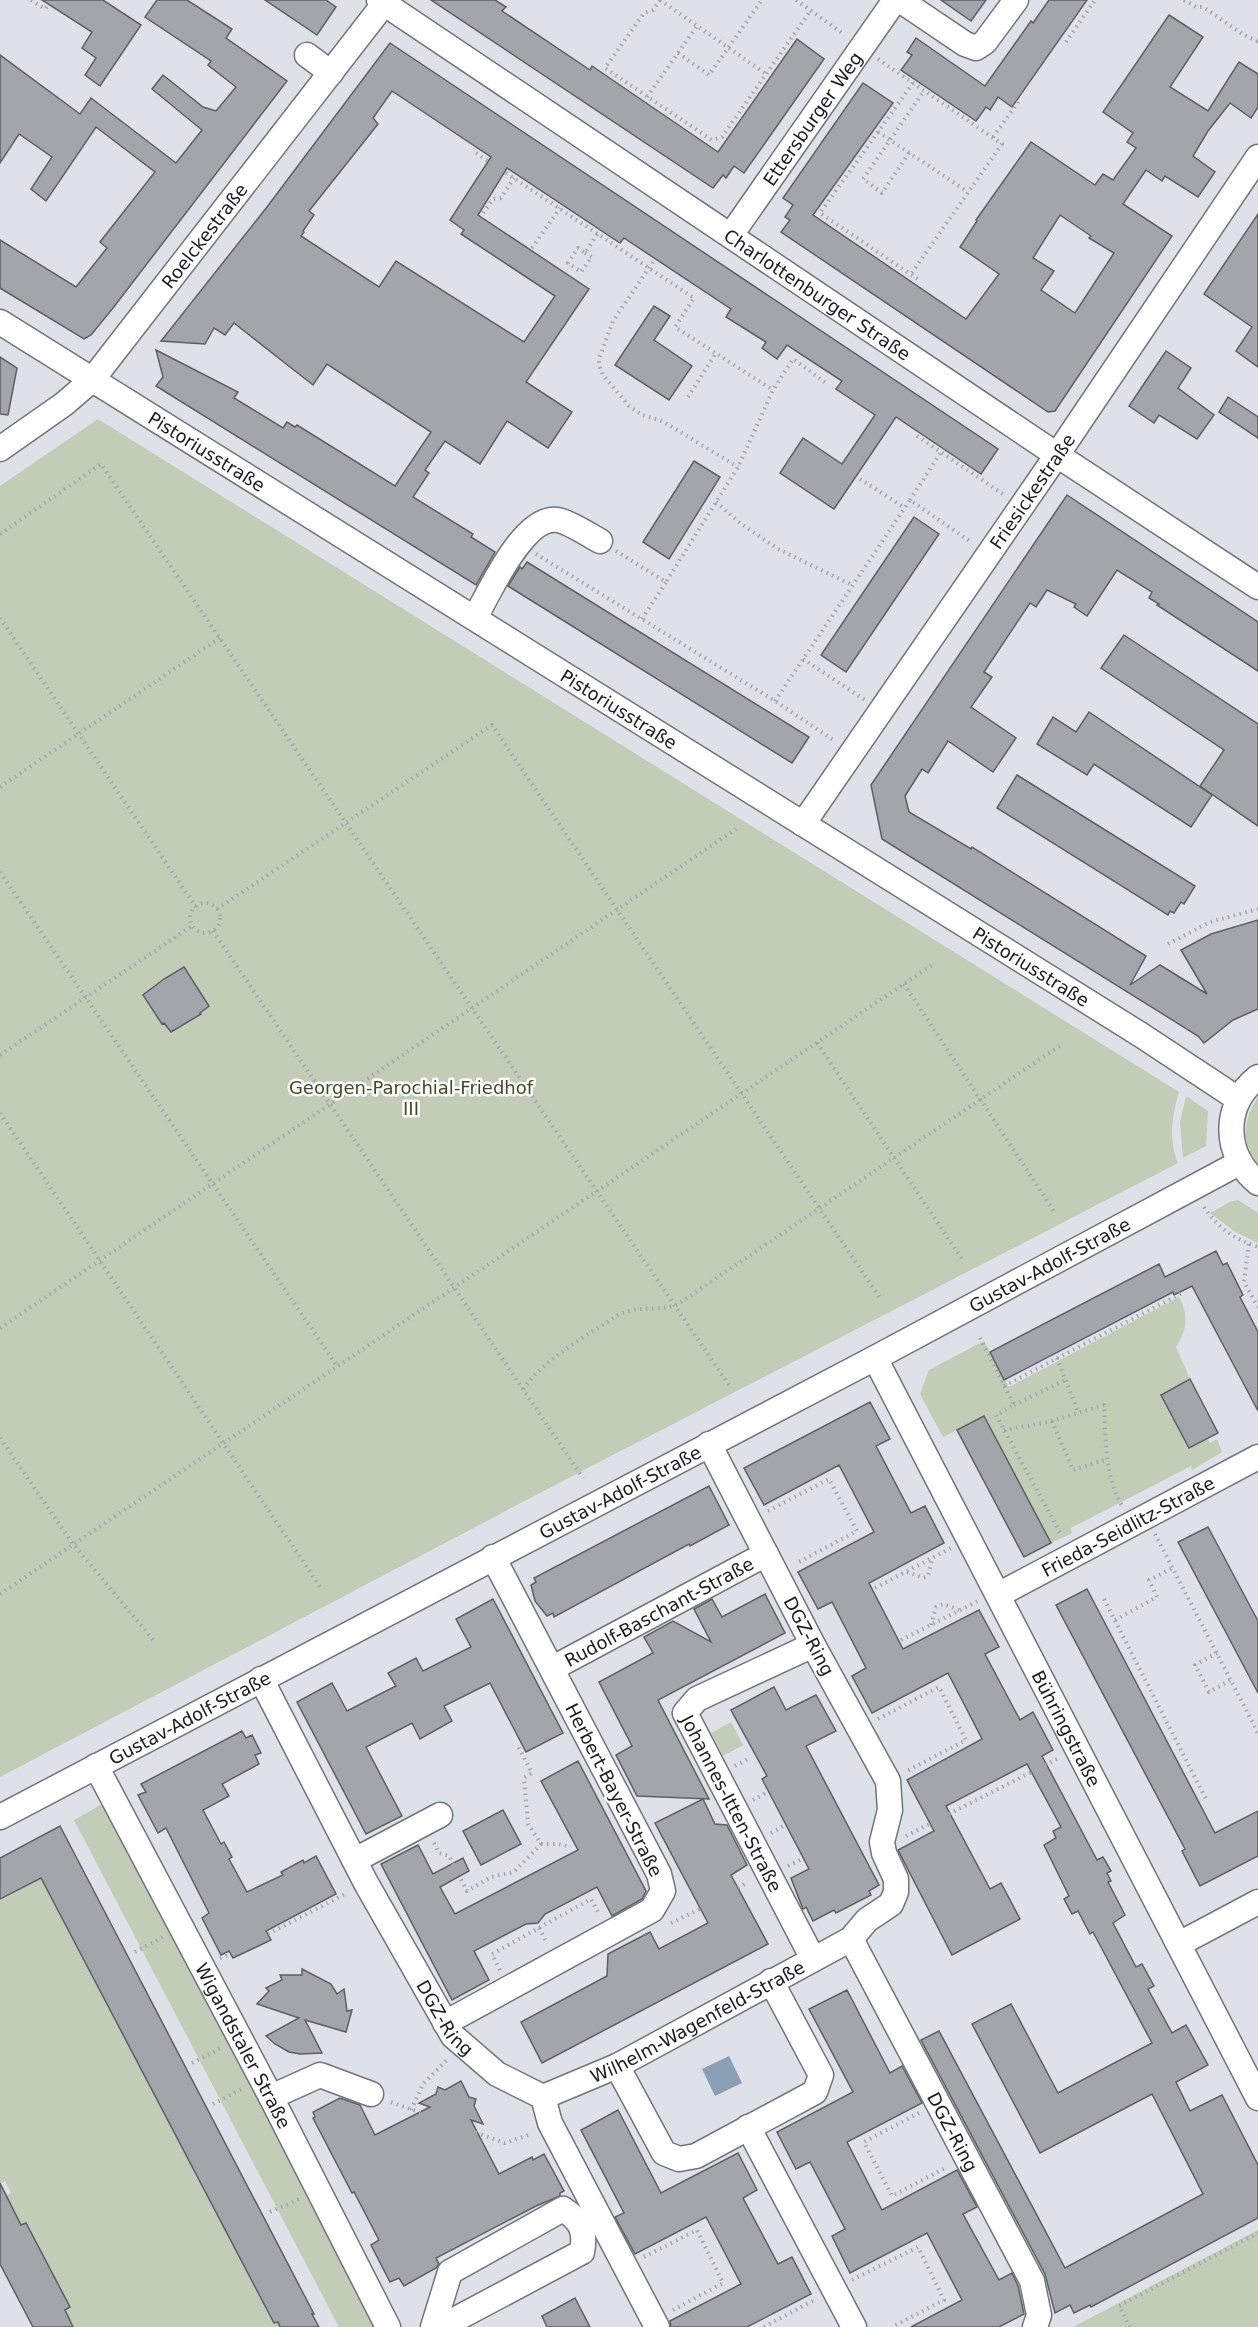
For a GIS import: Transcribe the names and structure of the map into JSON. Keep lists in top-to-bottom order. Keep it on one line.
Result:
{"streets":{"street":["Ettersburger Weg","Roelckestraße","Charlottenburger Straße","Pistoriusstraße","Friesickestraße","Gustav-Adolf-Straße","Frieda-Seidlitz-Straße","Rudolf-Baschant-Straße","DGZ-Ring","Bühringstraße","Herbert-Bayer-Straße","Johannes-Itten-Straße","Wilhelm-Wagenfeld-Straße","Wigandstaler Straße"]},"crossings":[["Ettersburger Weg","Charlottenburger Straße"],["Roelckestraße","Charlottenburger Straße"],["Roelckestraße","Pistoriusstraße"],["Charlottenburger Straße","Friesickestraße"],["Pistoriusstraße","Friesickestraße"],["Gustav-Adolf-Straße","DGZ-Ring"],["Gustav-Adolf-Straße","Bühringstraße"],["Gustav-Adolf-Straße","Herbert-Bayer-Straße"],["Gustav-Adolf-Straße","Wigandstaler Straße"],["Frieda-Seidlitz-Straße","Bühringstraße"],["Rudolf-Baschant-Straße","DGZ-Ring"],["Rudolf-Baschant-Straße","Herbert-Bayer-Straße"],["DGZ-Ring","Herbert-Bayer-Straße"],["DGZ-Ring","Johannes-Itten-Straße"],["DGZ-Ring","Wilhelm-Wagenfeld-Straße"],["Johannes-Itten-Straße","Wilhelm-Wagenfeld-Straße"]],"parks":["Georgen-Parochial-Friedhof III"]}
